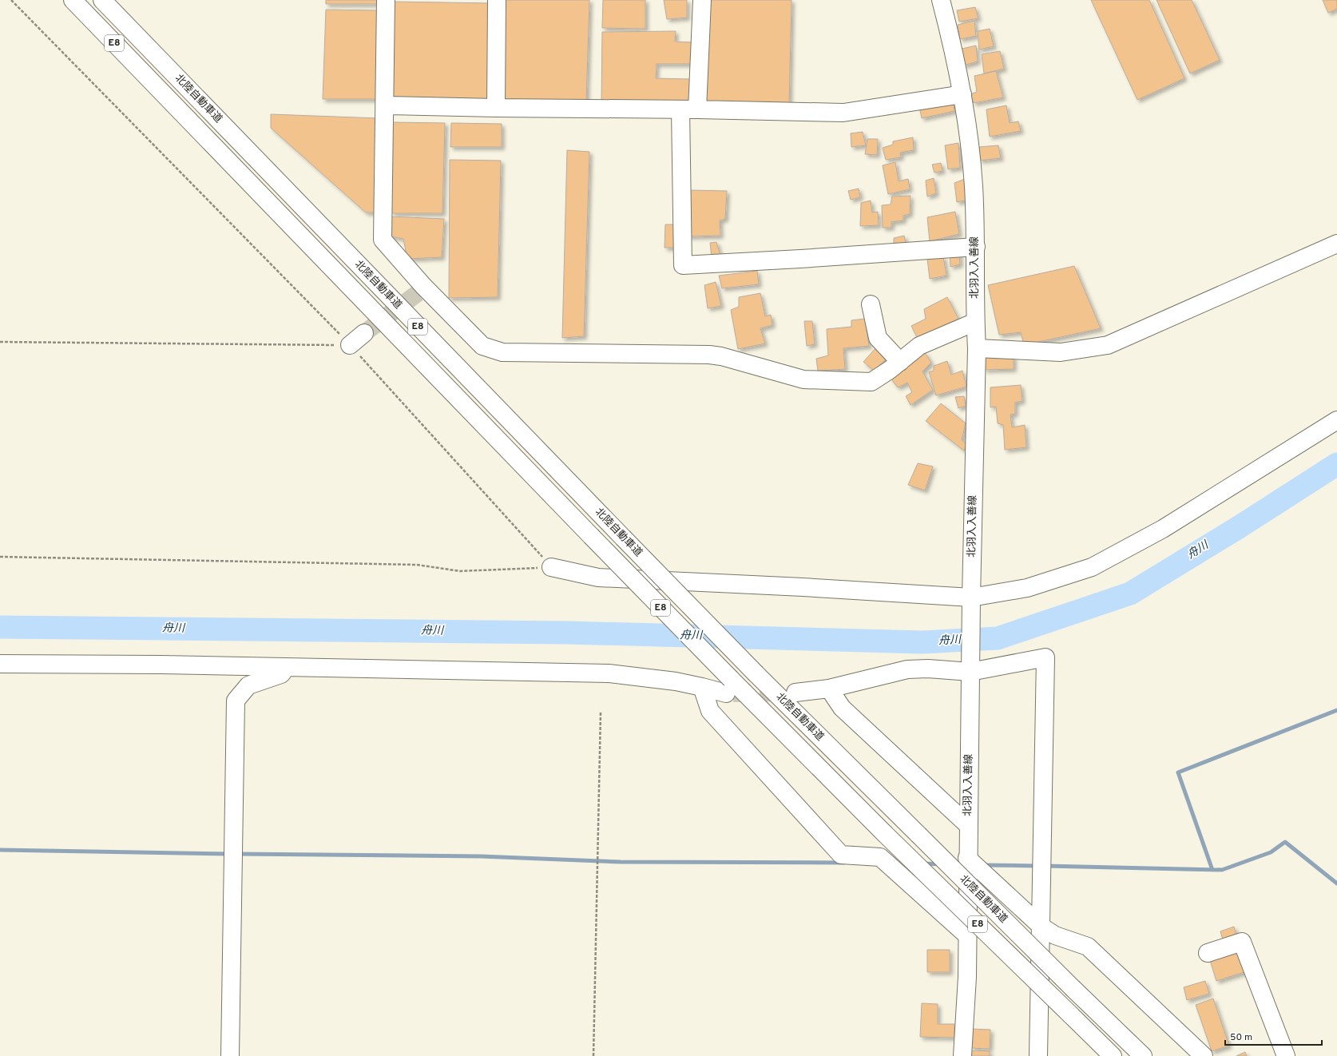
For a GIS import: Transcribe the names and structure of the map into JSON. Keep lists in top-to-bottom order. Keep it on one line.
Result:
{"streets":{"main road":["E8","北陸自動車道","北羽入入善線"]},"water":["舟川"],"scale_bar":"50 m"}
